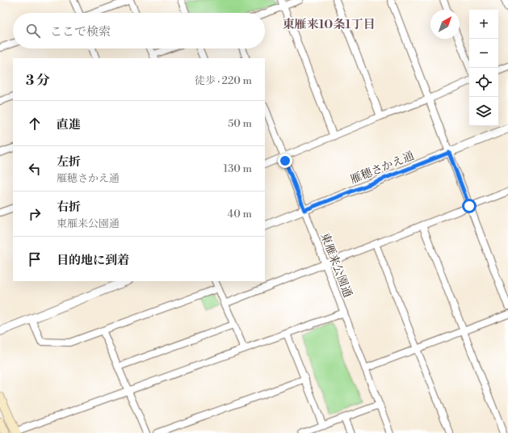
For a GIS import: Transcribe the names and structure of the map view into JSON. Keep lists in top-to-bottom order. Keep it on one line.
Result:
{"streets":{"street":["雁穂さかえ通","東雁来公園通"]},"crossings":[["雁穂さかえ通","東雁来公園通"]],"districts":["東雁来10条1丁目"],"north":"top right","page":{"map_buttons":["+","−"],"search":"ここで検索","heading":["3 分","徒歩 · 220 m"],"list":[["直進","50 m"],["左折","雁穂さかえ通","130 m"],["右折","東雁来公園通","40 m"],"目的地に到着"]}}
